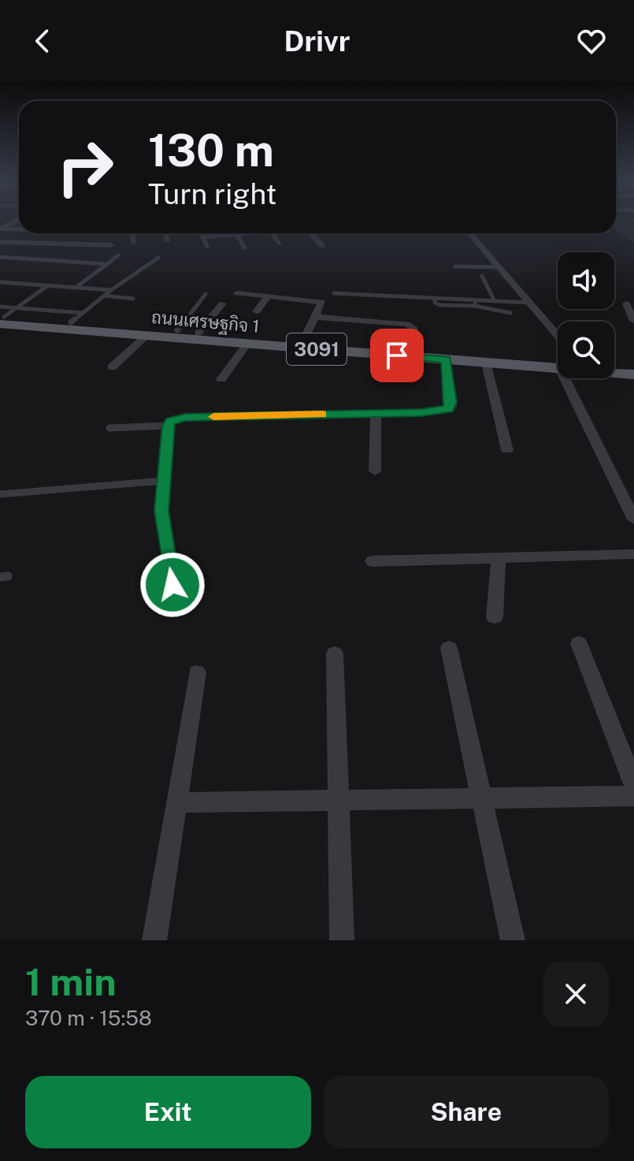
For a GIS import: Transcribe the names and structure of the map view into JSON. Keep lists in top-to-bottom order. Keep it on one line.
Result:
{"streets":{"main road":["ถนนเศรษฐกิจ 1","3091"]},"page":{"header":"Drivr","turn":["130 m","Turn right"],"heading":["1 min","370 m · 15:58"],"buttons":["Exit","Share"]}}
